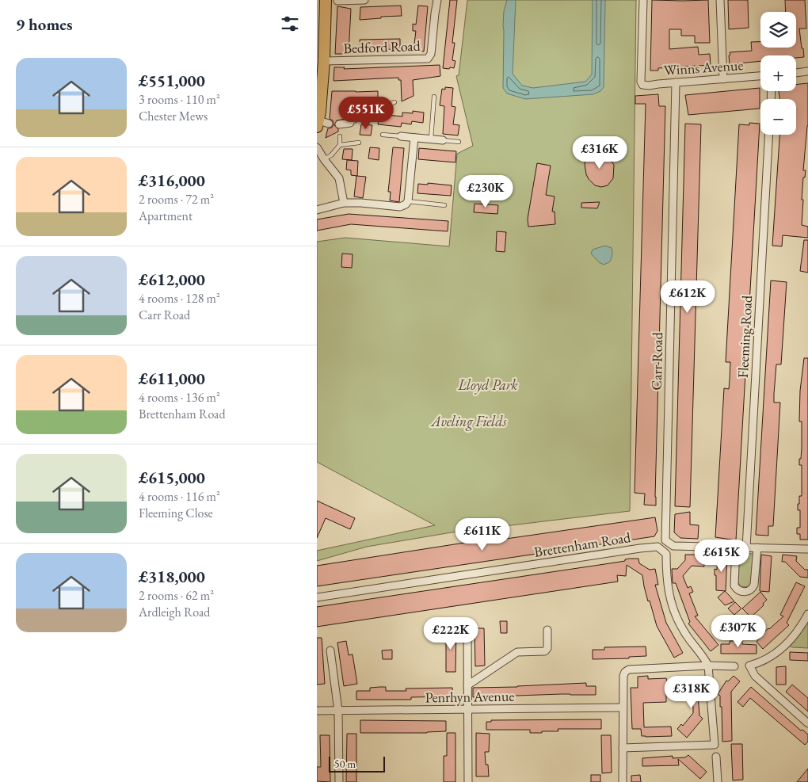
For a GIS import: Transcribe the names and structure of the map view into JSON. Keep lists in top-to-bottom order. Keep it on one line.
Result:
{"streets":{"street":["Bedford Road","Winns Avenue","Fleeming Road","Carr Road","Brettenham Road","Penrhyn Avenue"]},"crossings":[["Winns Avenue","Carr Road"]],"parks":["Lloyd Park","Aveling Fields"],"scale_bar":"50 m","page":{"heading":"9 homes","map_buttons":["+","−"],"list":[{"name":"£551,000","note":"3 rooms · 110 m² · Chester Mews"},{"name":"£316,000","note":"2 rooms · 72 m² · Apartment"},{"name":"£612,000","note":"4 rooms · 128 m² · Carr Road"},{"name":"£611,000","note":"4 rooms · 136 m² · Brettenham Road"},{"name":"£615,000","note":"4 rooms · 116 m² · Fleeming Close"},{"name":"£318,000","note":"2 rooms · 62 m² · Ardleigh Road"}],"price":["£551K","£316K","£230K","£612K","£611K","£615K","£307K","£222K","£318K"],"scale":"50 m"}}
